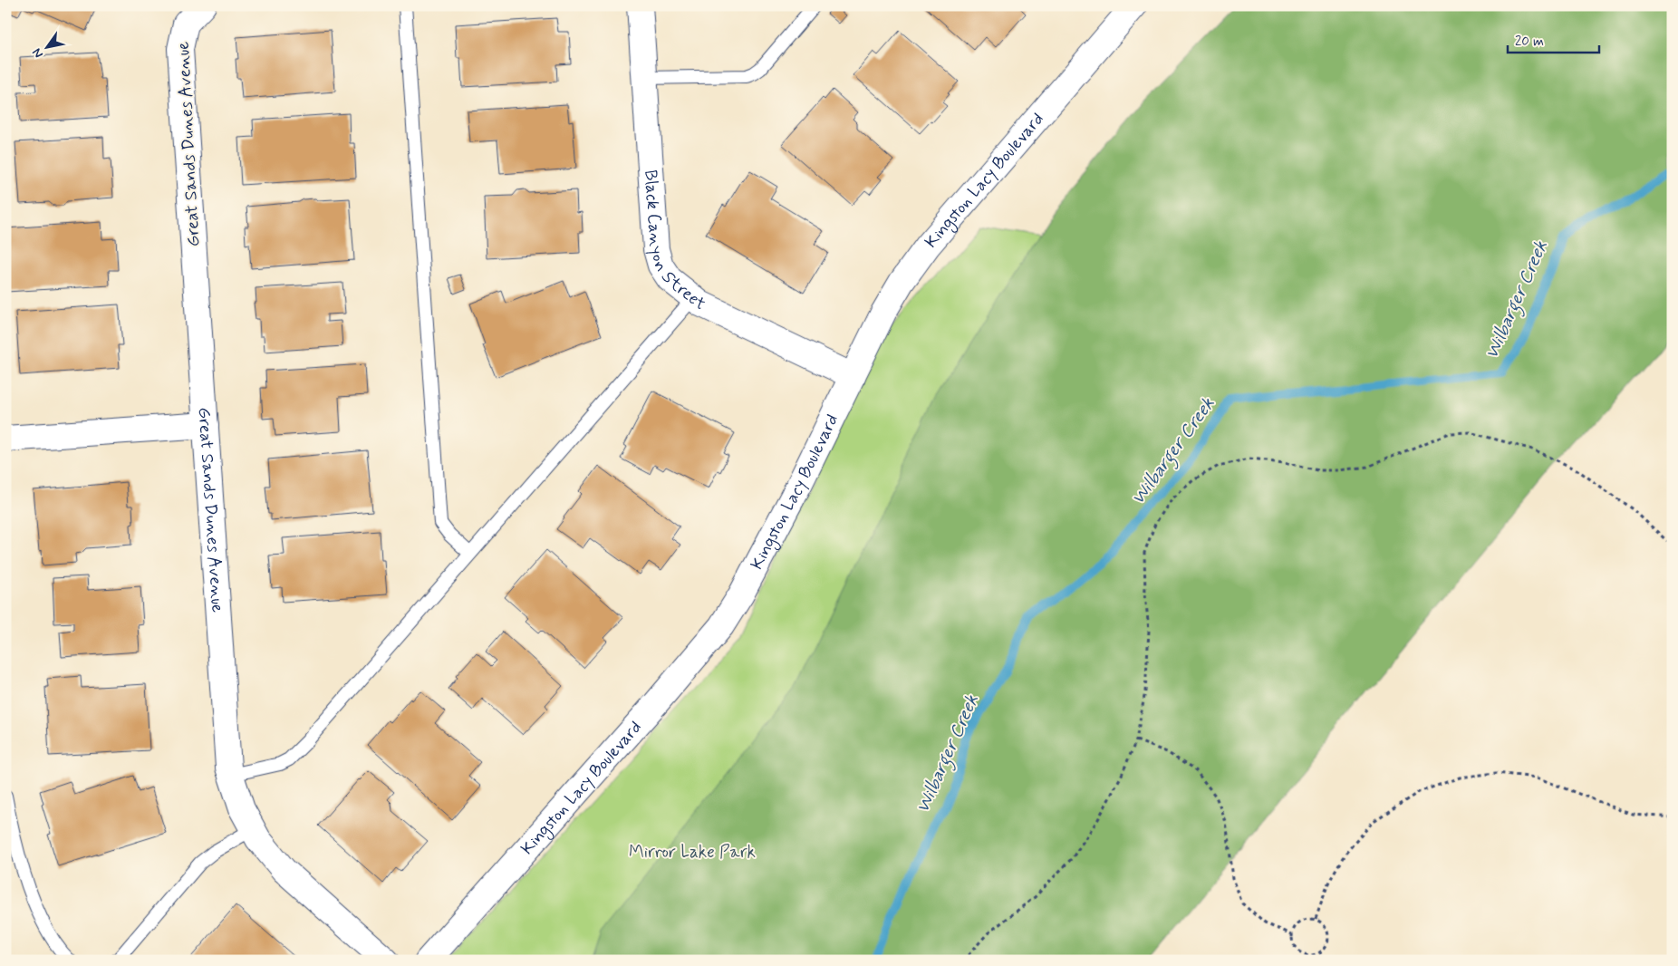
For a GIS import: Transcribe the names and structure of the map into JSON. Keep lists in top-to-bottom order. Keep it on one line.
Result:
{"streets":{"street":["Great Sands Dunes Avenue","Kingston Lacy Boulevard","Black Canyon Street"]},"crossings":[["Kingston Lacy Boulevard","Black Canyon Street"]],"water":["Wilbarger Creek"],"parks":["Mirror Lake Park"],"scale_bar":"20 m","north":"bottom left"}
